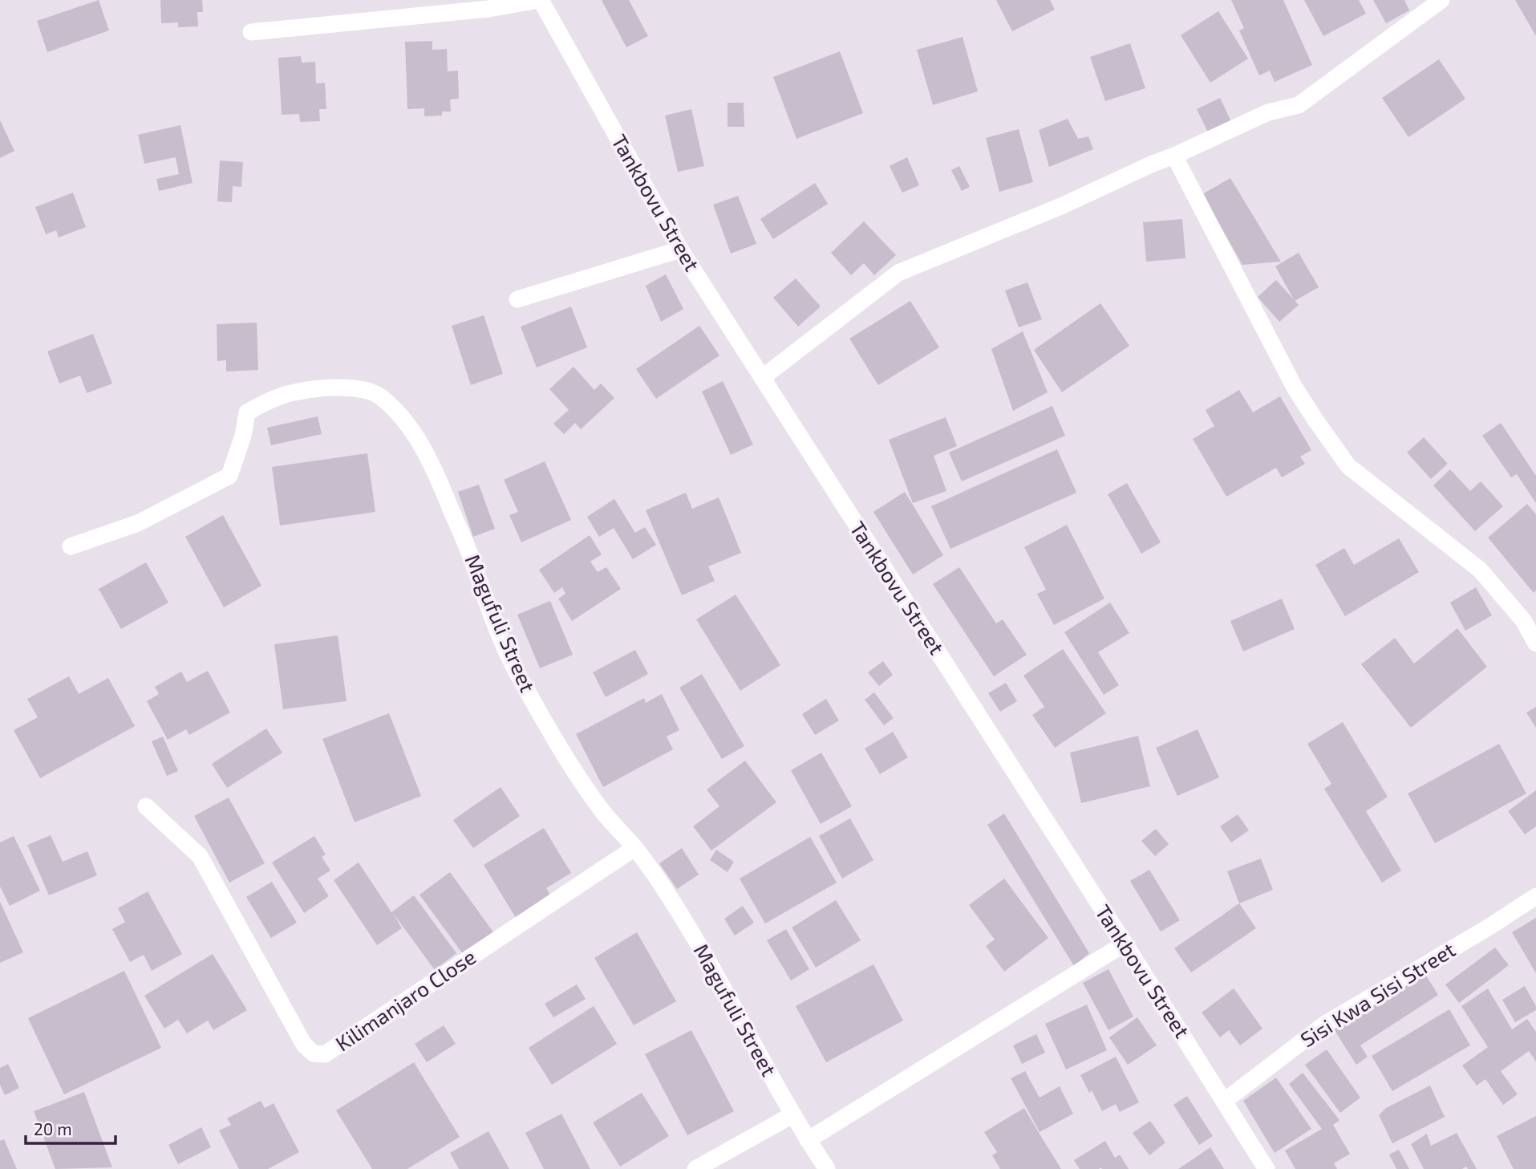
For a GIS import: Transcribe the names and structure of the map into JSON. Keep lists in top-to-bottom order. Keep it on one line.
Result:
{"streets":{"street":["Tankbovu Street","Magufuli Street","Sisi Kwa Sisi Street","Kilimanjaro Close"]},"crossings":[["Tankbovu Street","Sisi Kwa Sisi Street"],["Magufuli Street","Kilimanjaro Close"]],"scale_bar":"20 m"}
